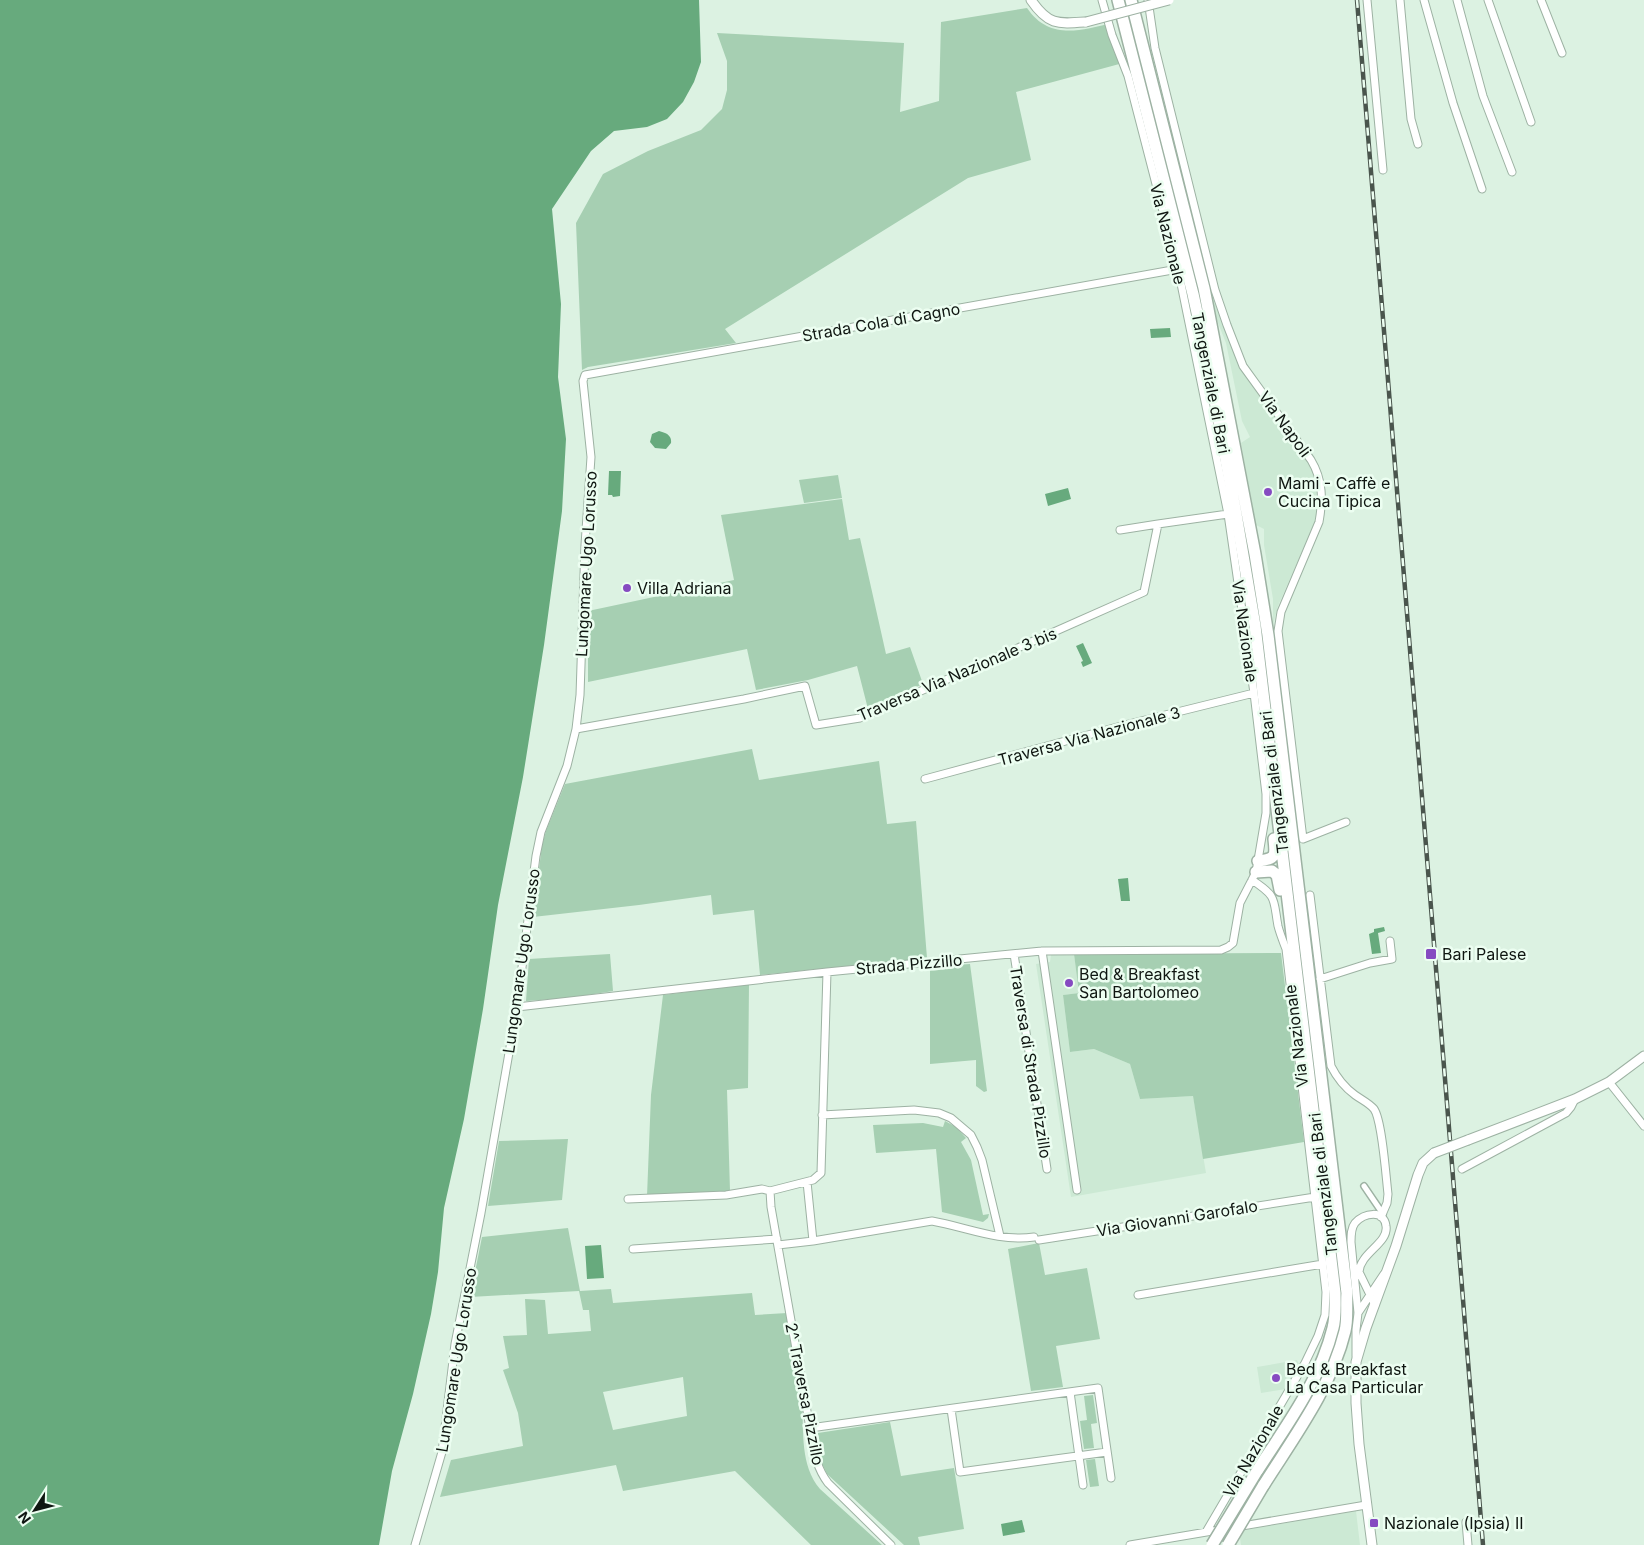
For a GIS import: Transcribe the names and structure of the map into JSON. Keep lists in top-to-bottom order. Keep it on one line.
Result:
{"streets":{"highway":["Tangenziale di Bari"],"street":["Via Nazionale","Strada Cola di Cagno","Via Napoli","Lungomare Ugo Lorusso","Traversa Via Nazionale 3 bis","Traversa Via Nazionale 3","Strada Pizzillo","Traversa di Strada Pizzillo","Via Giovanni Garofalo","2^ Traversa Pizzillo"]},"crossings":[["Via Nazionale","Strada Cola di Cagno"],["Via Nazionale","Traversa Via Nazionale 3"],["Via Nazionale","Strada Pizzillo"],["Via Nazionale","Via Giovanni Garofalo"],["Strada Cola di Cagno","Lungomare Ugo Lorusso"],["Lungomare Ugo Lorusso","Traversa Via Nazionale 3 bis"],["Lungomare Ugo Lorusso","Strada Pizzillo"],["Strada Pizzillo","Traversa di Strada Pizzillo"]],"places":{"other":["Mami - Caffè e Cucina Tipica","Villa Adriana","Bed & Breakfast San Bartolomeo","Bed & Breakfast La Casa Particular"],"transit":["Bari Palese","Nazionale (Ipsia) II"]},"north":"bottom left"}
